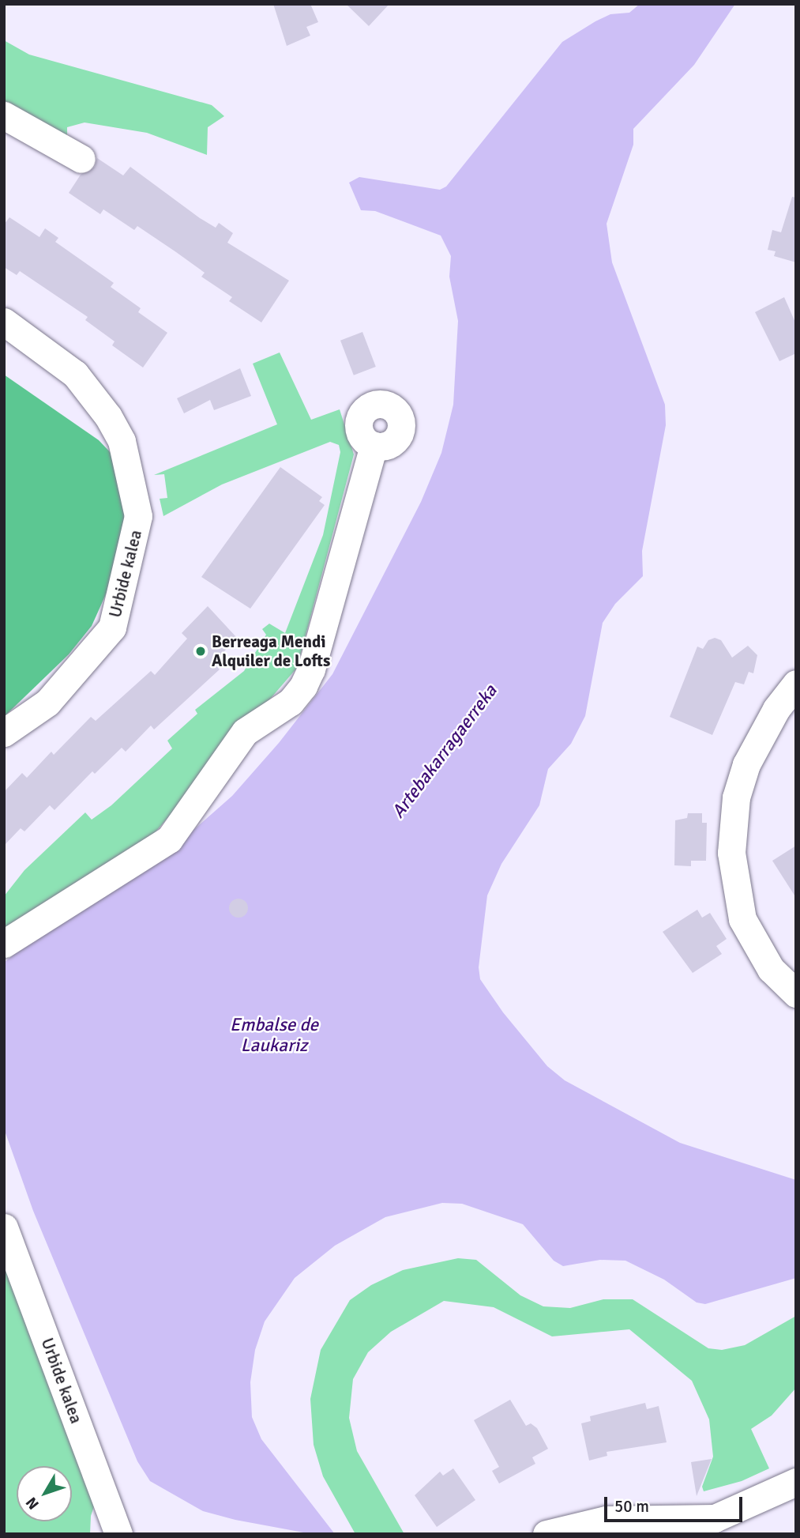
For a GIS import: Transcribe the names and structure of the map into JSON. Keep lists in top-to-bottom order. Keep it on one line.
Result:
{"streets":{"street":["Urbide kalea"]},"water":["Artebakarragaerreka","Embalse de Laukariz"],"places":["Berreaga Mendi Alquiler de Lofts"],"scale_bar":"50 m","north":"bottom left"}
